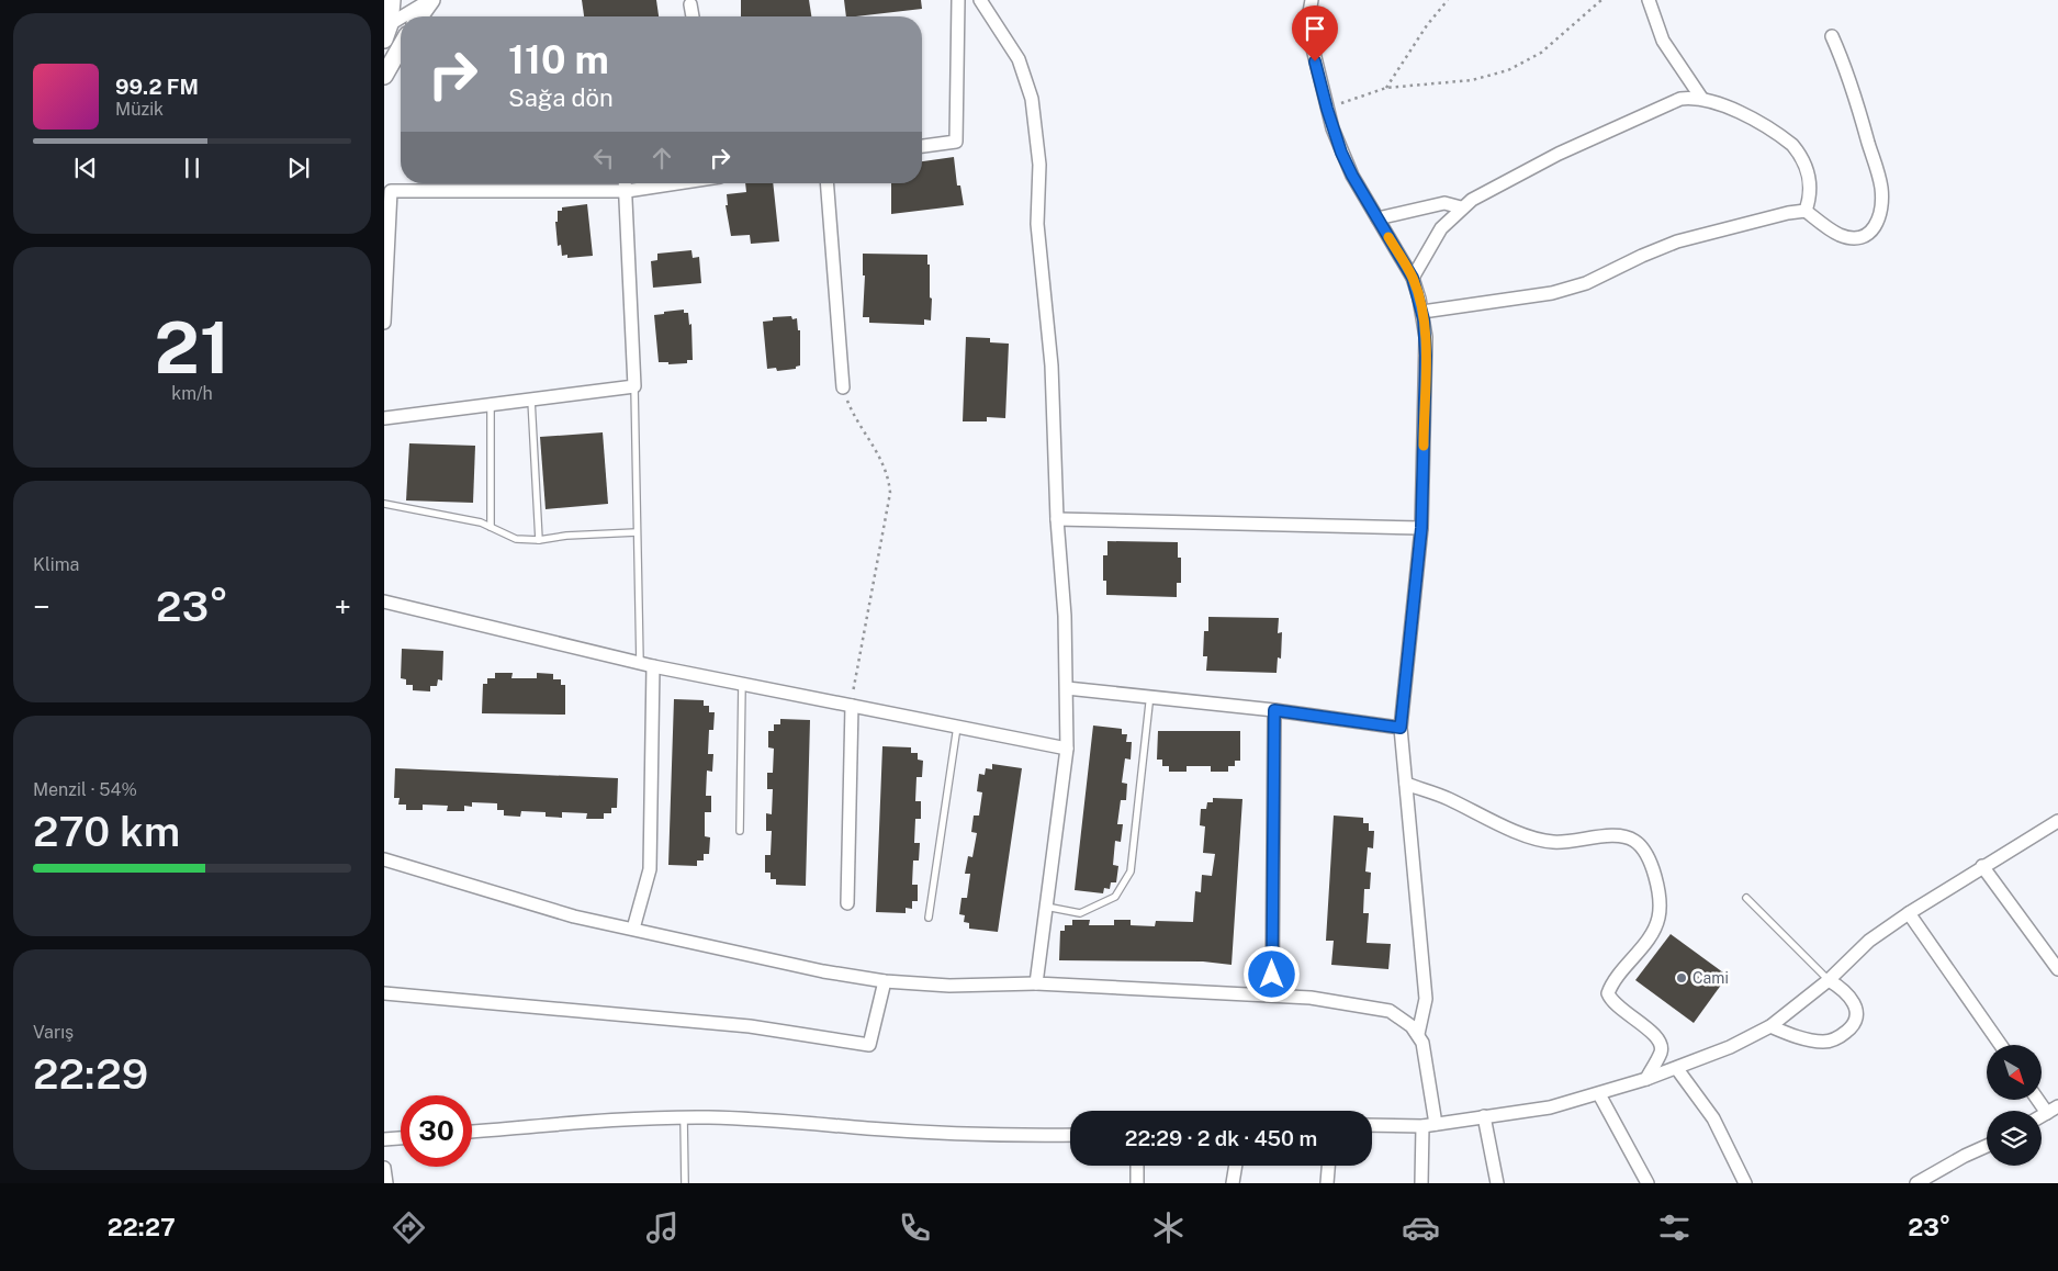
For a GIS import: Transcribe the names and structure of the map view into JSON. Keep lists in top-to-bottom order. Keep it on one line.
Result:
{"places":["Cami"],"north":"bottom right","page":{"turn":["110 m","Sağa dön"],"song":["99.2 FM","Müzik"],"tile":[["21","km/h"],"Klima",["Menzil · 54%","270 km"],["Varış","22:29"]],"heat":["−","23°","+"],"limit":"30","trip":"22:29 · 2 dk · 450 m","tabs":["22:27","23°"]}}
